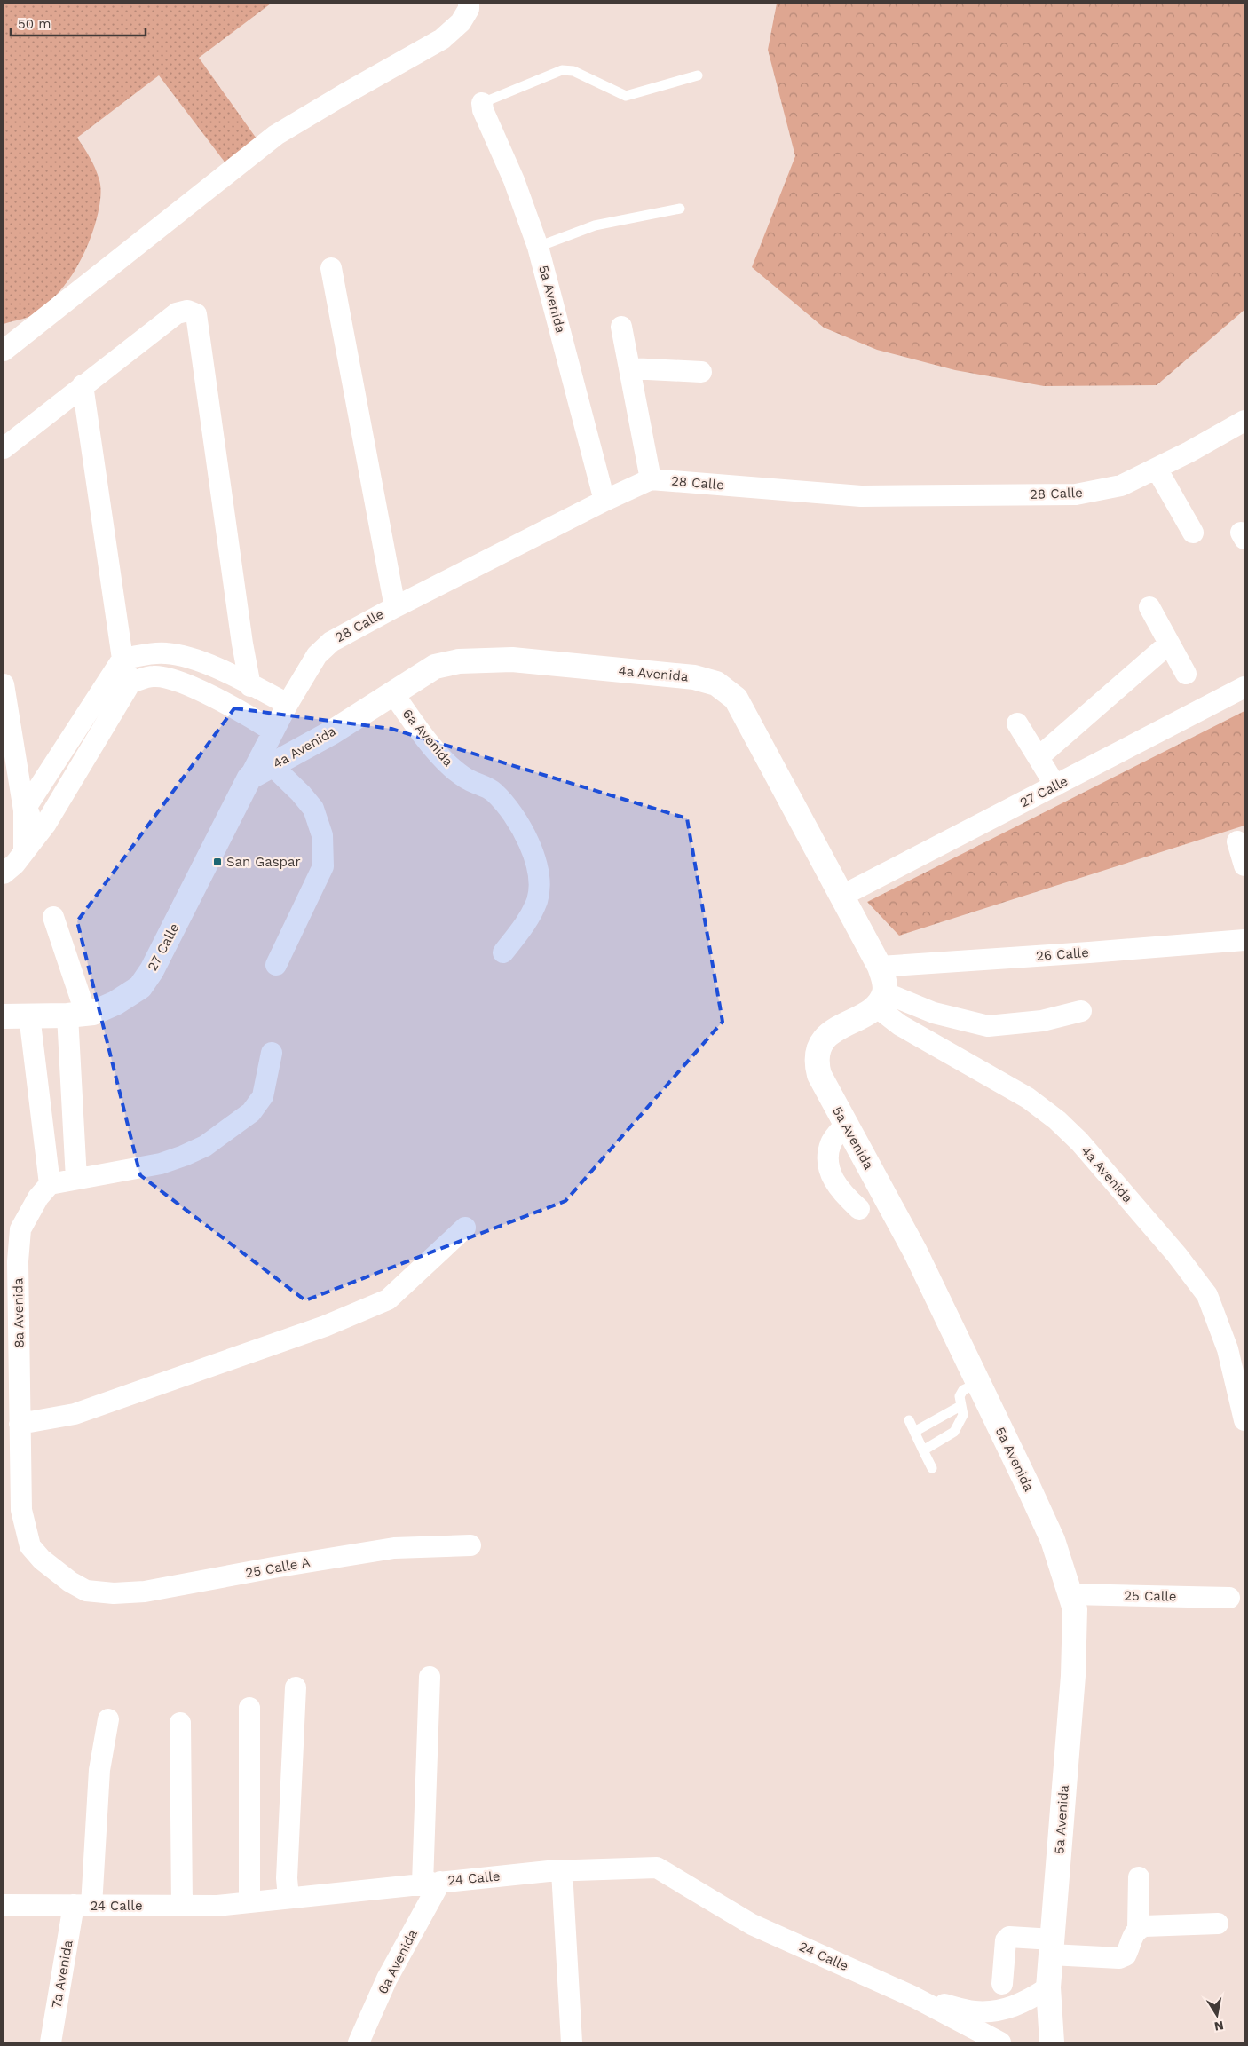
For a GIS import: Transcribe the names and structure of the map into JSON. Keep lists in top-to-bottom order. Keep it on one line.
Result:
{"streets":{"street":["5a Avenida","28 Calle","4a Avenida","6a Avenida","27 Calle","26 Calle","8a Avenida","25 Calle A","25 Calle","24 Calle","7a Avenida"]},"crossings":[["5a Avenida","28 Calle"],["5a Avenida","4a Avenida"],["5a Avenida","25 Calle"],["5a Avenida","24 Calle"],["28 Calle","4a Avenida"],["28 Calle","27 Calle"],["4a Avenida","6a Avenida"],["4a Avenida","27 Calle"],["4a Avenida","26 Calle"],["6a Avenida","24 Calle"],["8a Avenida","25 Calle A"],["24 Calle","7a Avenida"]],"places":{"transit":["San Gaspar"]},"scale_bar":"50 m","north":"bottom"}
